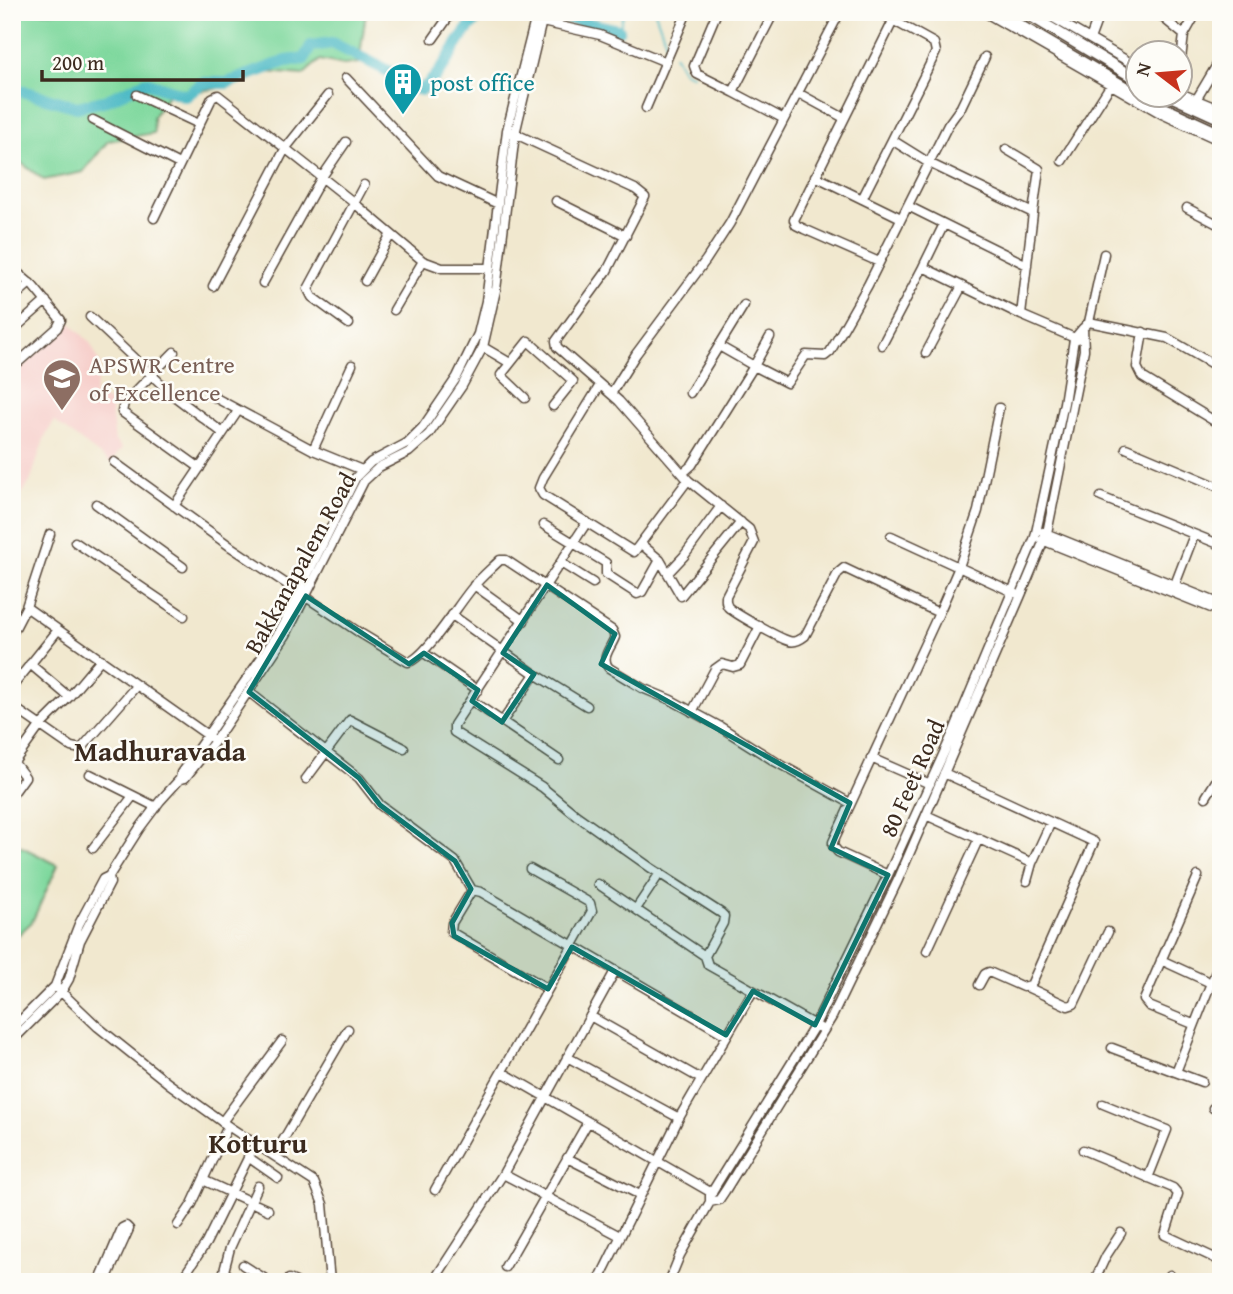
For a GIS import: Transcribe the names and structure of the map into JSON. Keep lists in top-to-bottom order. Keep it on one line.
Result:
{"streets":{"street":["Bakkanapalem Road","80 Feet Road"]},"districts":["Madhuravada","Kotturu"],"places":{"building":["post office"],"school or university":["APSWR Centre of Excellence"]},"scale_bar":"200 m","north":"left"}
